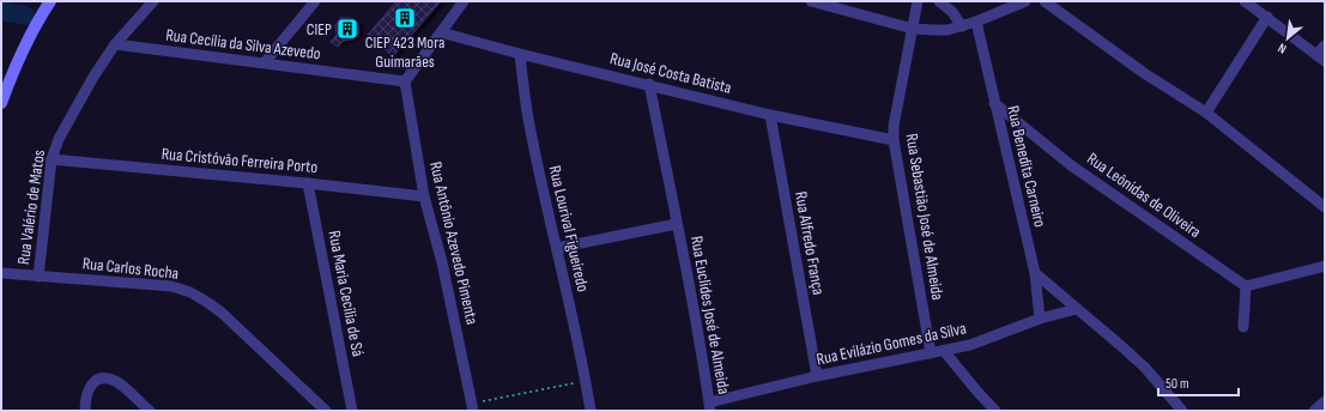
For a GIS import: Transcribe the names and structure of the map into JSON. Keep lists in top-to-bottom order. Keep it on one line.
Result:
{"streets":{"street":["Rua Cecília da Silva Azevedo","Rua José Costa Batista","Rua Cristóvão Ferreira Porto","Rua Benedita Carneiro","Rua Leônidas de Oliveira","Rua Valério de Matos","Rua Sebastião José de Almeida","Rua Lourival Figueiredo","Rua Antônio Azevedo Pimenta","Rua Alfredo França","Rua Carlos Rocha","Rua Maria Cecília de Sá","Rua Euclides José de Almeida","Rua Evilázio Gomes da Silva"]},"crossings":[["Rua Cecília da Silva Azevedo","Rua Valério de Matos"],["Rua Cecília da Silva Azevedo","Rua Antônio Azevedo Pimenta"],["Rua José Costa Batista","Rua Sebastião José de Almeida"],["Rua José Costa Batista","Rua Lourival Figueiredo"],["Rua José Costa Batista","Rua Alfredo França"],["Rua José Costa Batista","Rua Euclides José de Almeida"],["Rua Cristóvão Ferreira Porto","Rua Valério de Matos"],["Rua Cristóvão Ferreira Porto","Rua Antônio Azevedo Pimenta"],["Rua Cristóvão Ferreira Porto","Rua Maria Cecília de Sá"],["Rua Benedita Carneiro","Rua Leônidas de Oliveira"],["Rua Benedita Carneiro","Rua Evilázio Gomes da Silva"],["Rua Valério de Matos","Rua Carlos Rocha"],["Rua Sebastião José de Almeida","Rua Evilázio Gomes da Silva"],["Rua Lourival Figueiredo","Rua Euclides José de Almeida"],["Rua Alfredo França","Rua Evilázio Gomes da Silva"],["Rua Euclides José de Almeida","Rua Evilázio Gomes da Silva"]],"places":{"building":["CIEP 423 Mora Guimarães","CIEP"]},"scale_bar":"50 m","north":"bottom left"}
